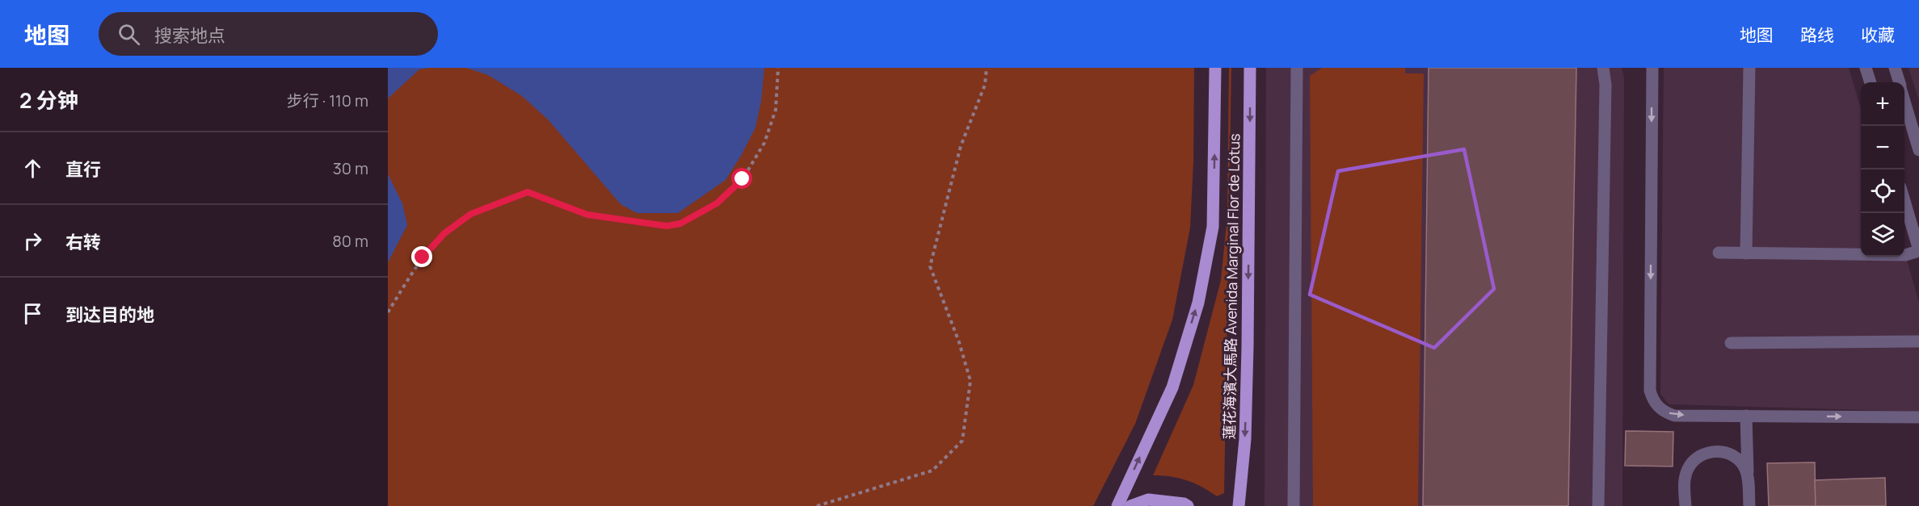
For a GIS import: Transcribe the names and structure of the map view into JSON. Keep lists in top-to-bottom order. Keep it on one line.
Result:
{"streets":{"main road":["蓮花海濱大馬路 Avenida Marginal Flor de Lótus"]},"page":{"header":"地图","search":"搜索地点","nav":["地图","路线","收藏"],"heading":["2 分钟","步行 · 110 m"],"map_buttons":["+","−"],"list":[["直行","30 m"],["右转","80 m"],"到达目的地"]}}
